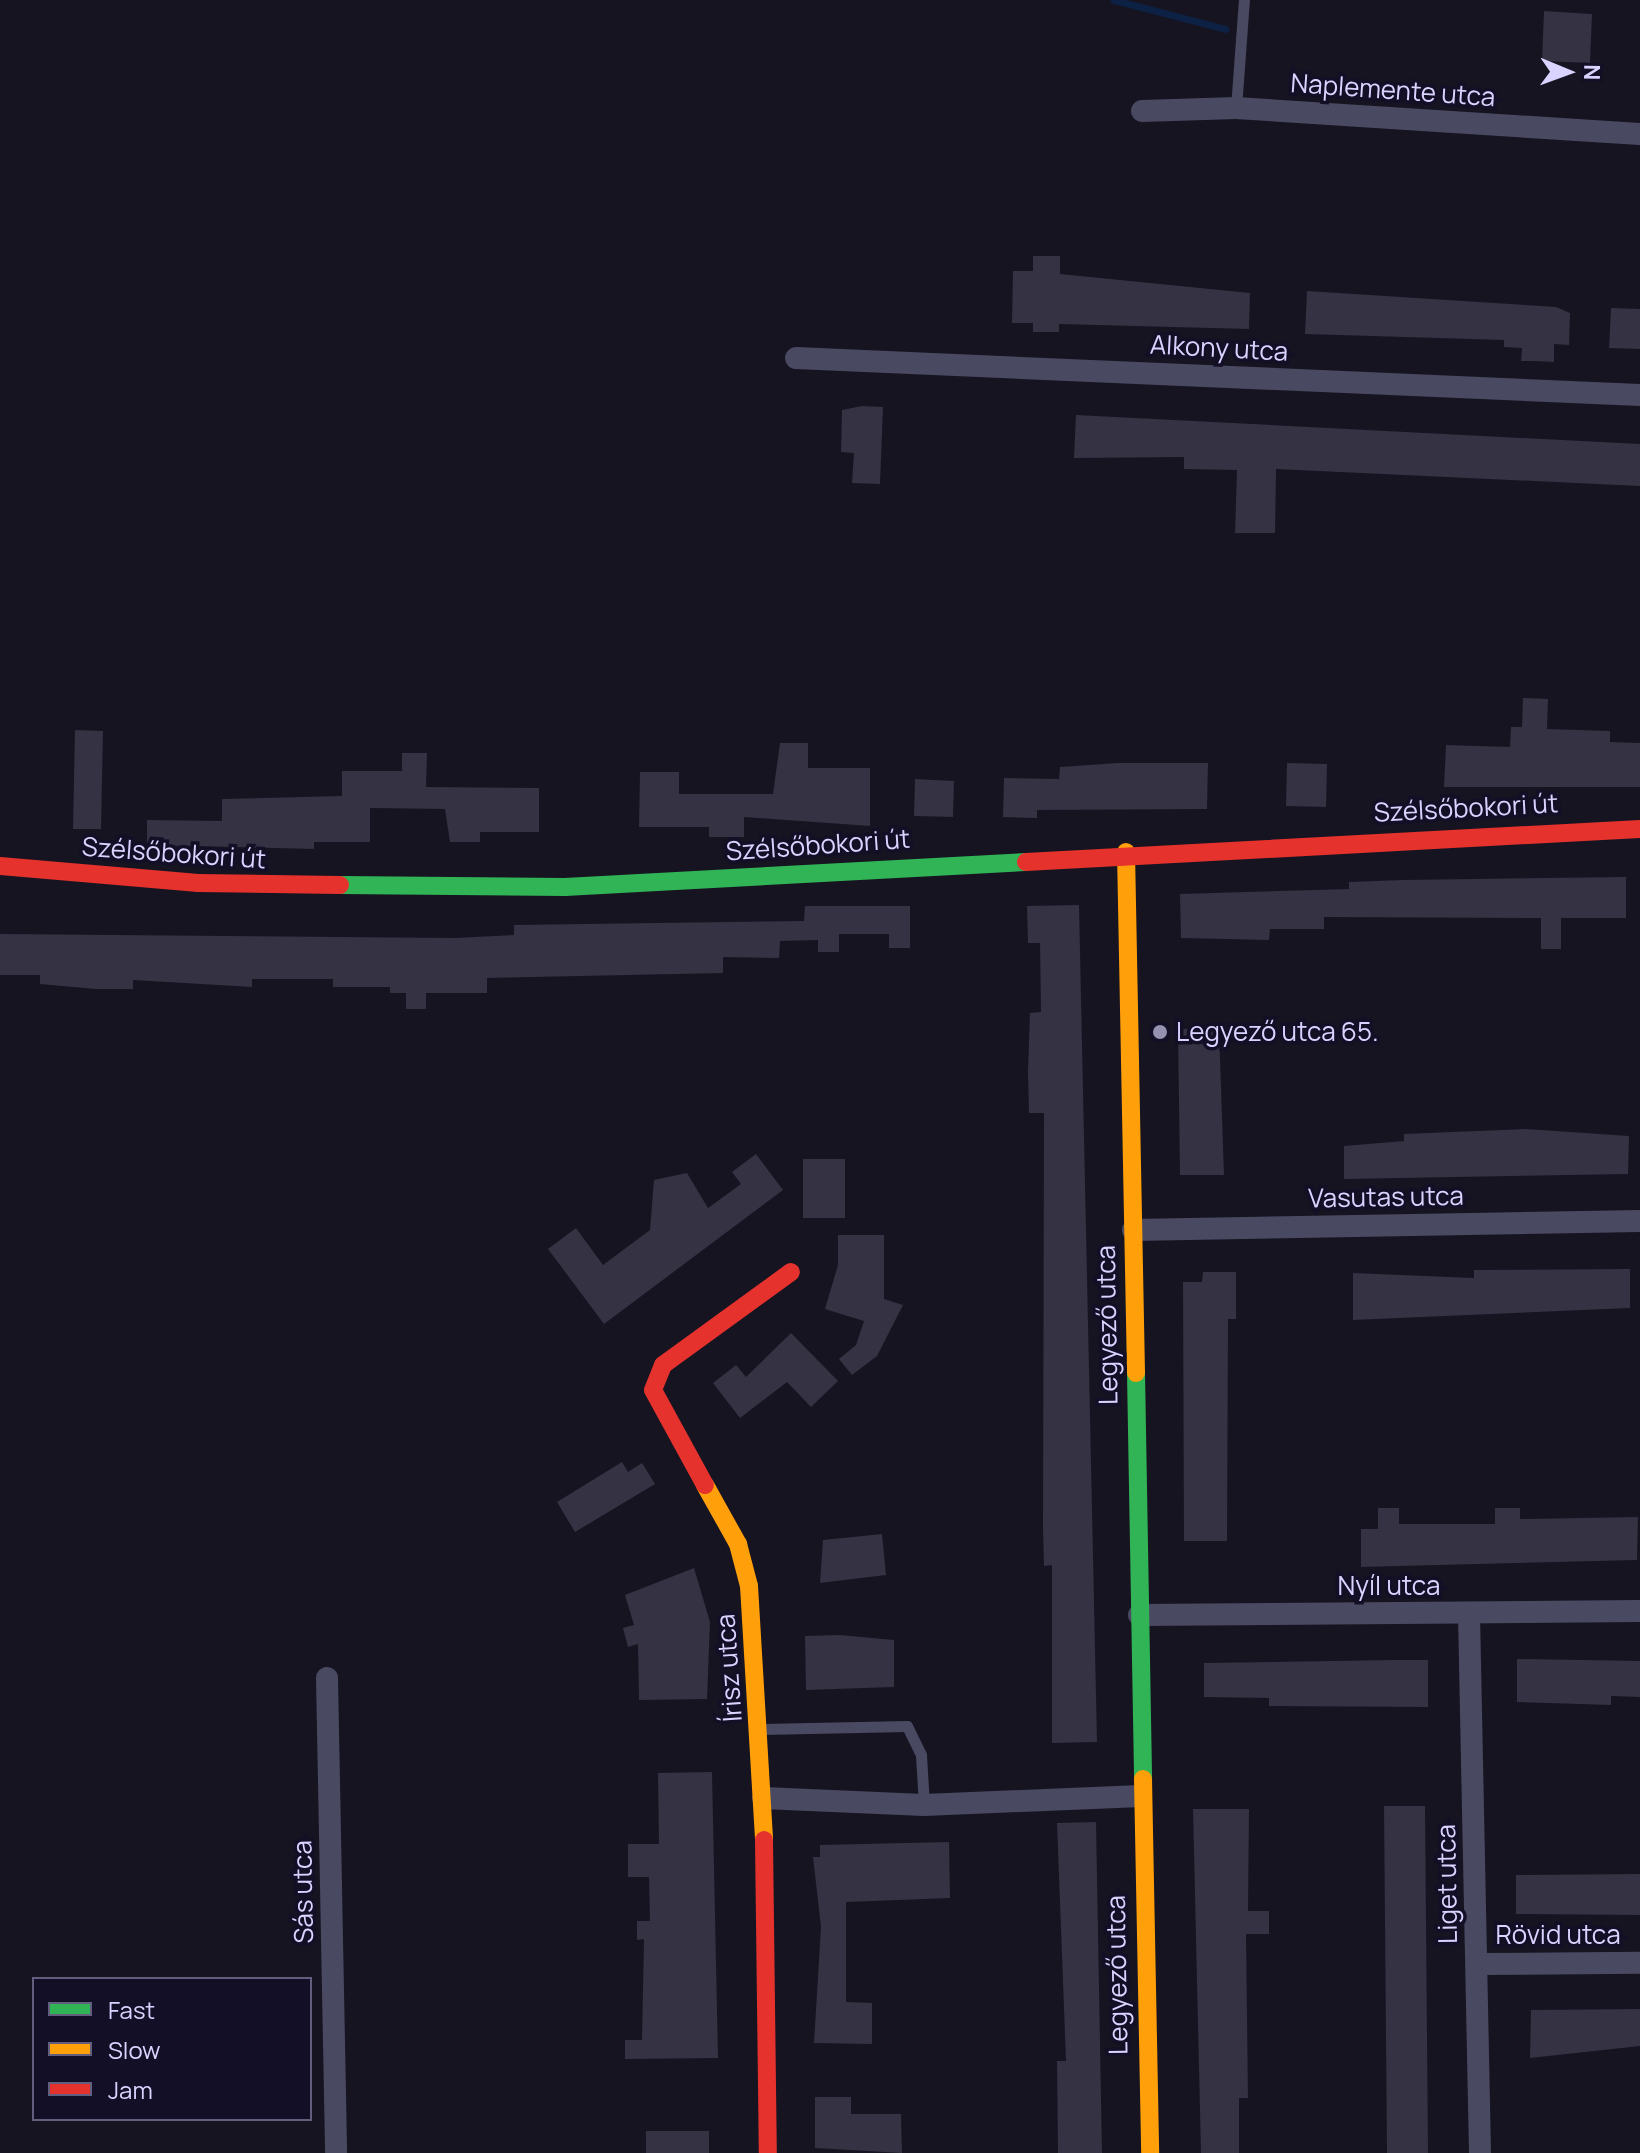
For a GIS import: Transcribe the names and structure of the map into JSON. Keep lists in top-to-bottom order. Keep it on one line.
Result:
{"streets":{"street":["Naplemente utca","Alkony utca","Szélsőbokori út","Vasutas utca","Legyező utca","Nyíl utca","Írisz utca","Liget utca","Sás utca","Rövid utca"]},"crossings":[["Szélsőbokori út","Legyező utca"],["Vasutas utca","Legyező utca"],["Legyező utca","Nyíl utca"],["Nyíl utca","Liget utca"],["Liget utca","Rövid utca"]],"places":["Legyező utca 65."],"legend":["Fast","Slow","Jam"],"north":"right"}
